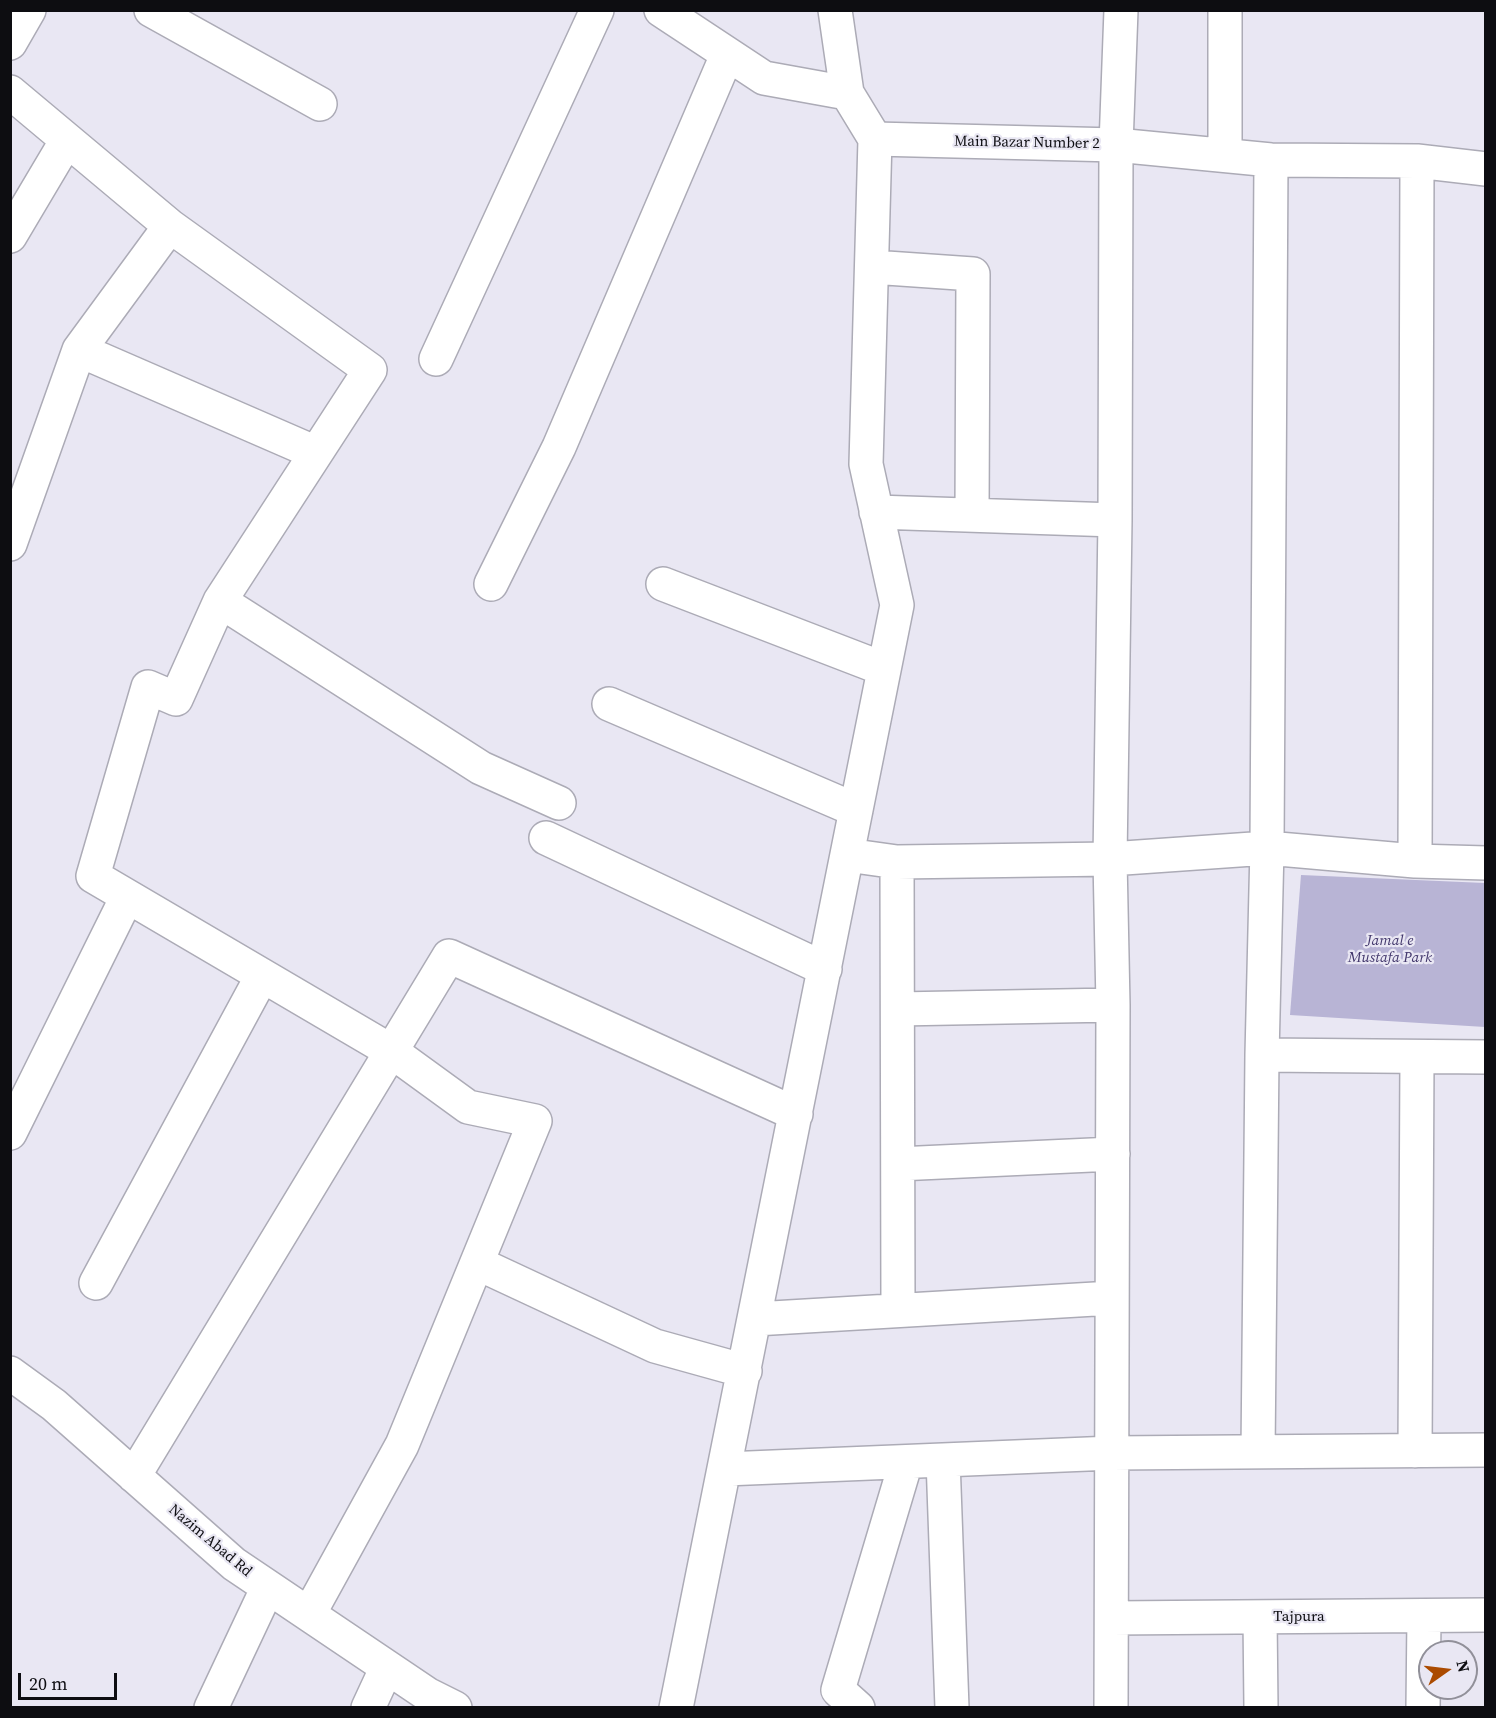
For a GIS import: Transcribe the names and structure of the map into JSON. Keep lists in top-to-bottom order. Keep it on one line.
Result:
{"streets":{"street":["Main Bazar Number 2","Nazim Abad Rd","Tajpura"]},"parks":["Jamal e Mustafa Park"],"scale_bar":"20 m","north":"right"}
